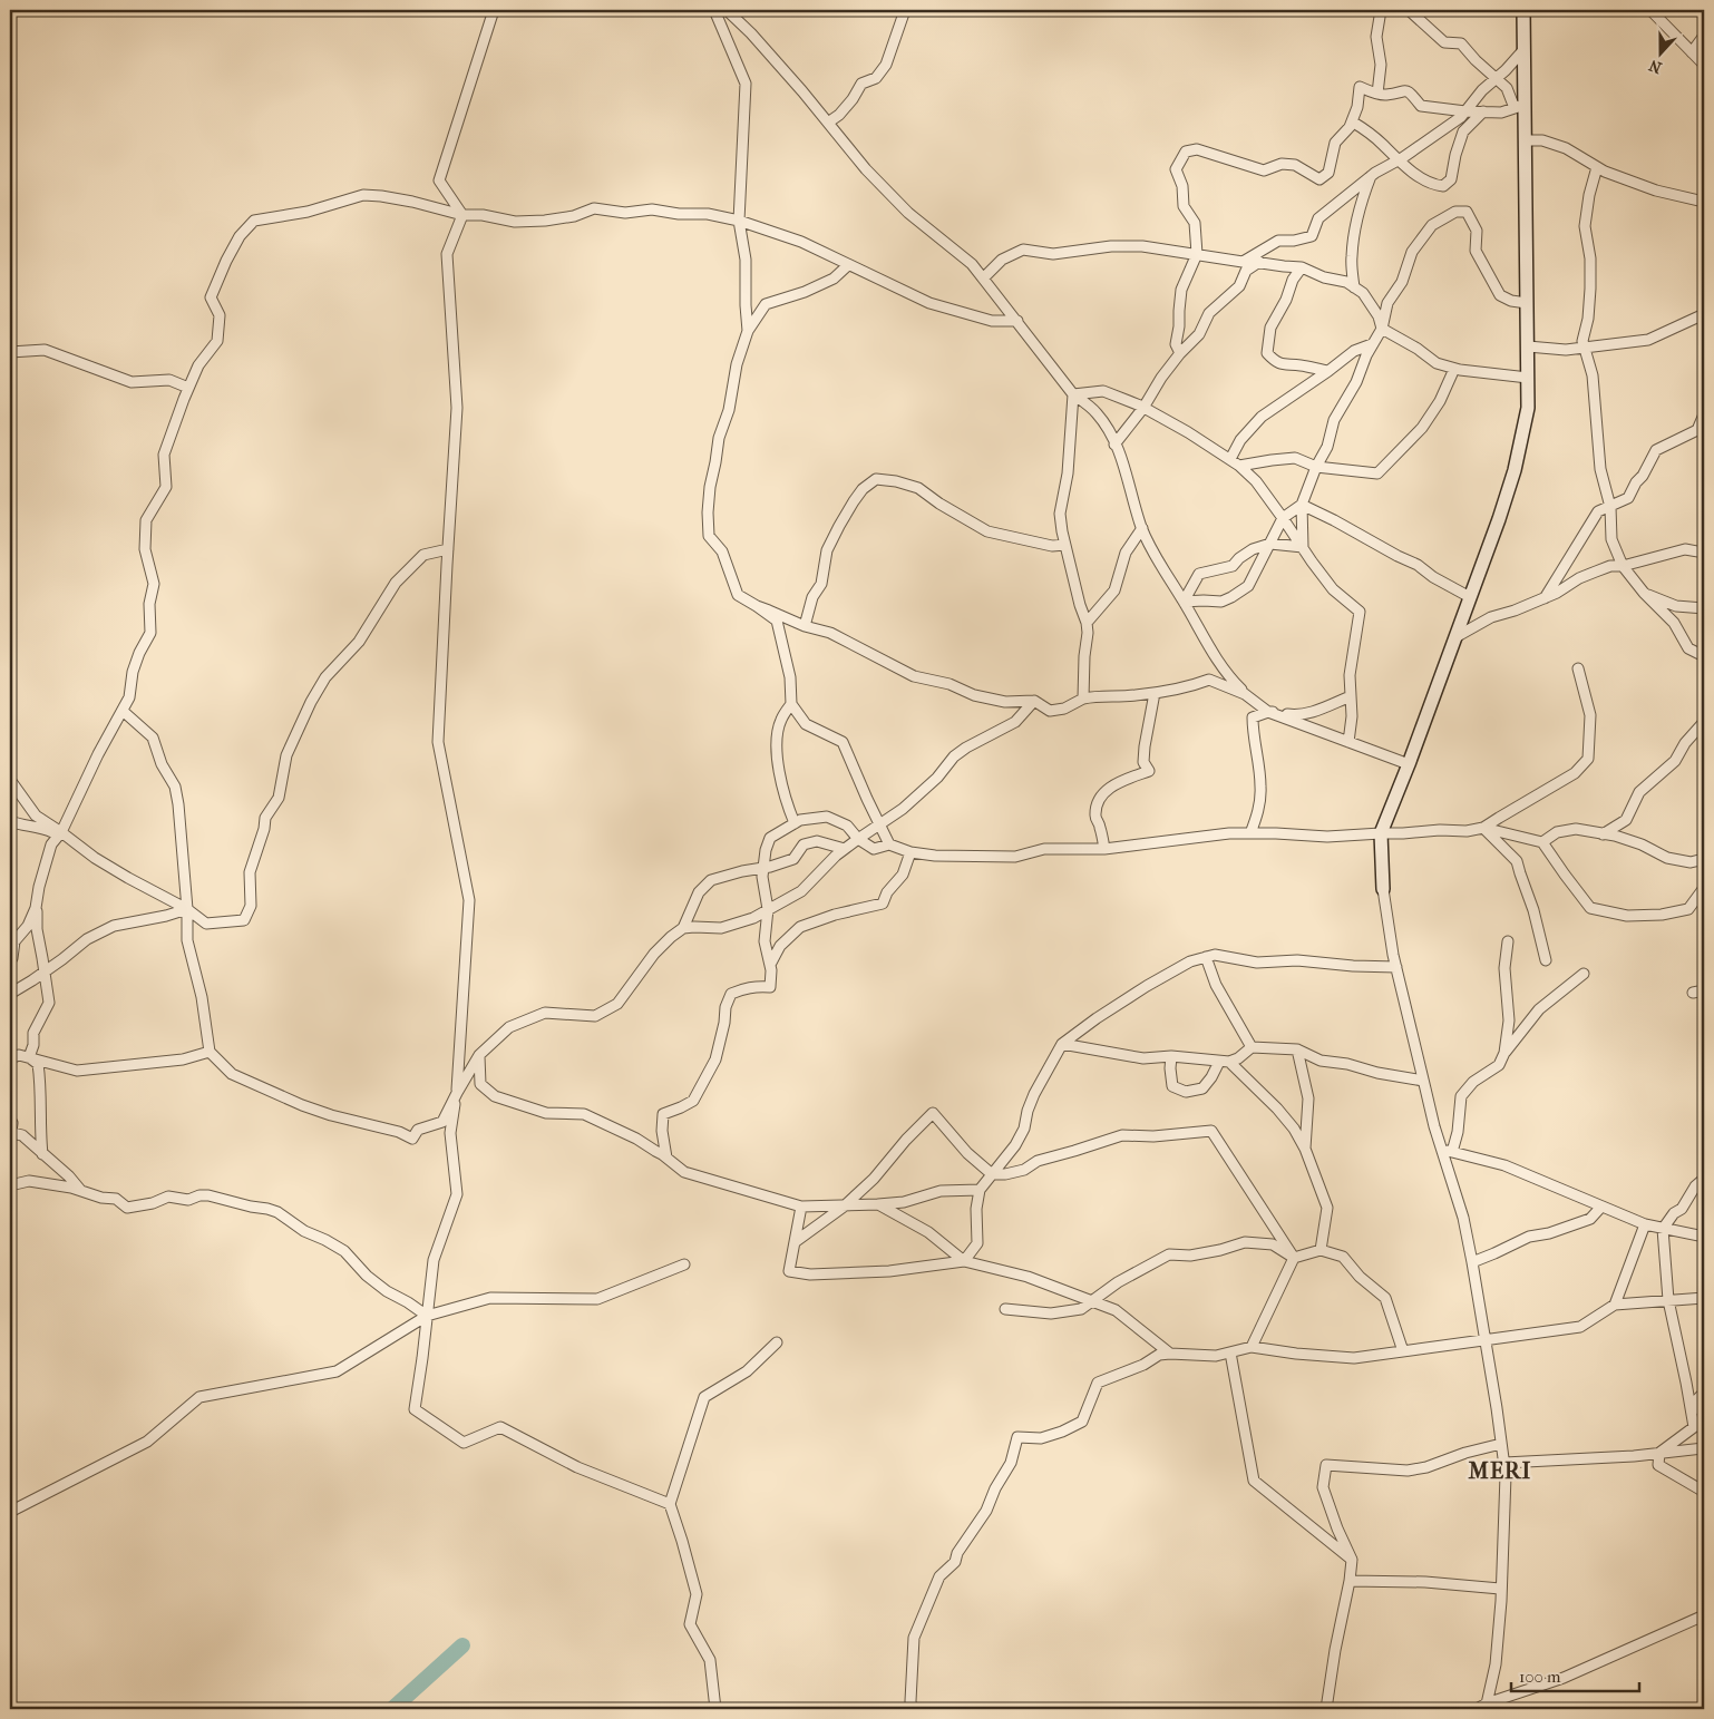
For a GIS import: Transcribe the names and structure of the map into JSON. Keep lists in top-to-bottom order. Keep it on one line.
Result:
{"districts":["MERI"],"scale_bar":"100 m","north":"bottom"}
